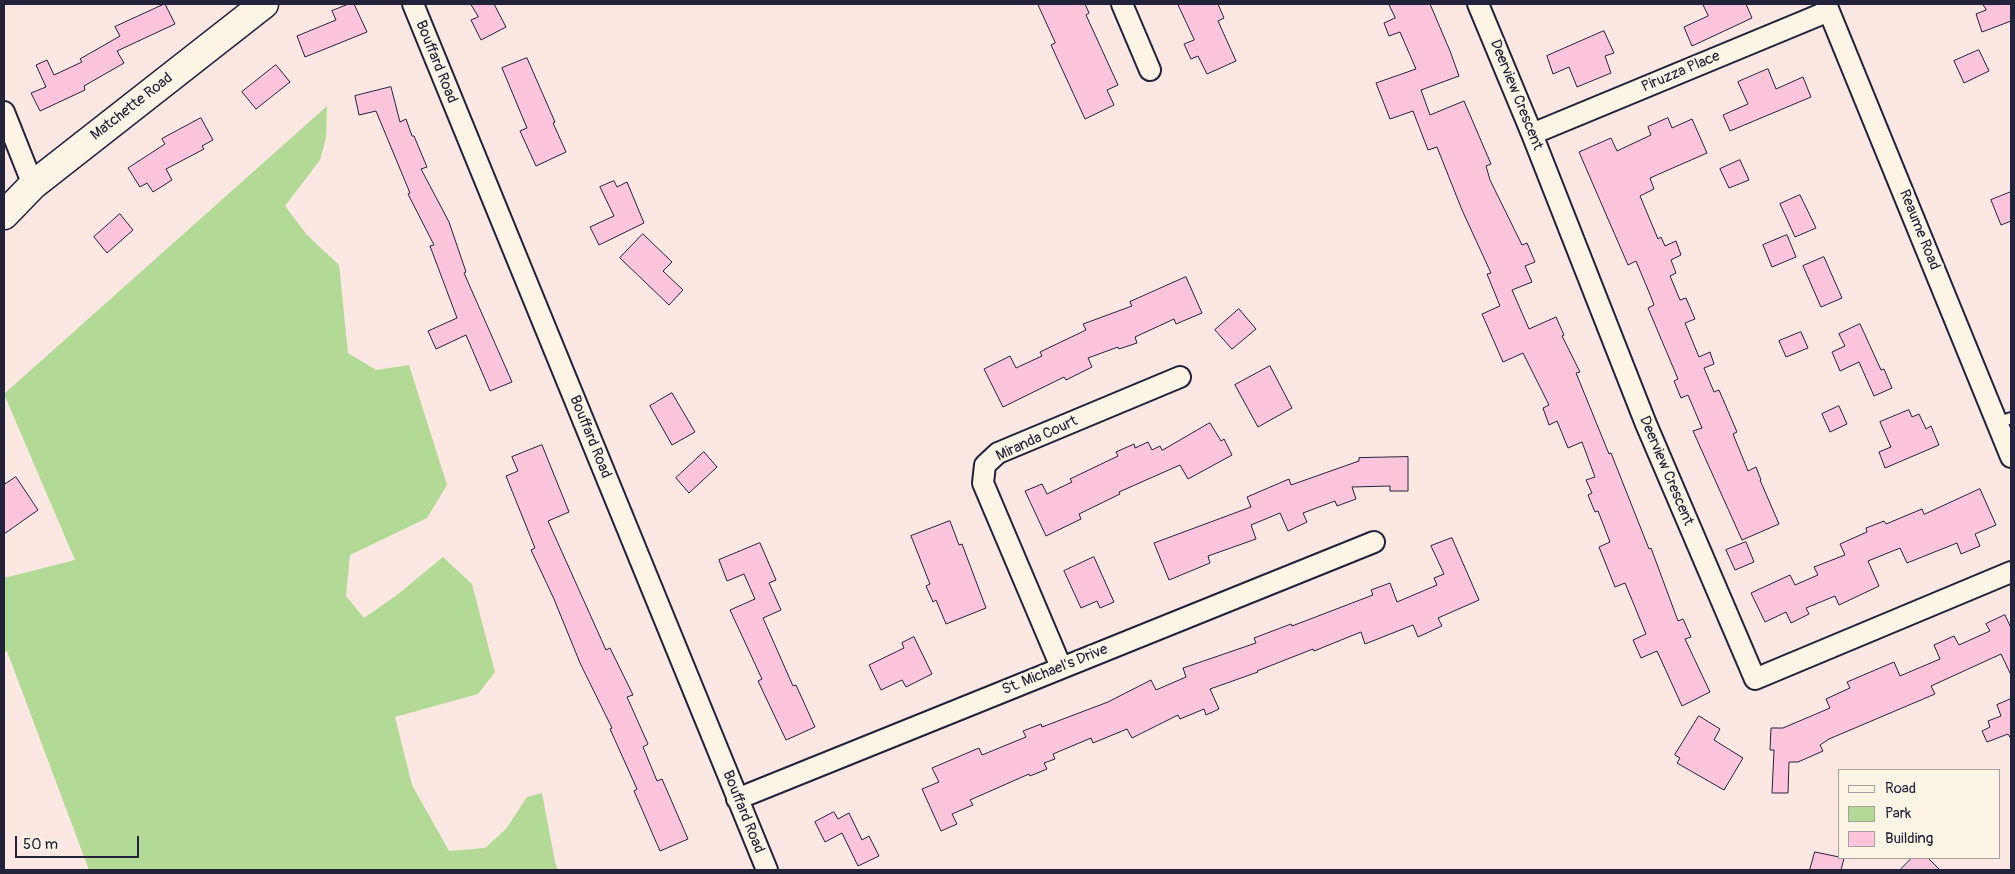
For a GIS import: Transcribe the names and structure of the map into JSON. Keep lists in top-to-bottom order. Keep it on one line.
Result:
{"streets":{"street":["Bouffard Road","Piruzza Place","Deerview Crescent","Matchette Road","Reaume Road","Miranda Court","St. Michael's Drive"]},"crossings":[["Bouffard Road","St. Michael's Drive"],["Piruzza Place","Deerview Crescent"],["Piruzza Place","Reaume Road"],["Miranda Court","St. Michael's Drive"]],"legend":["Road","Park","Building"],"scale_bar":"50 m"}
